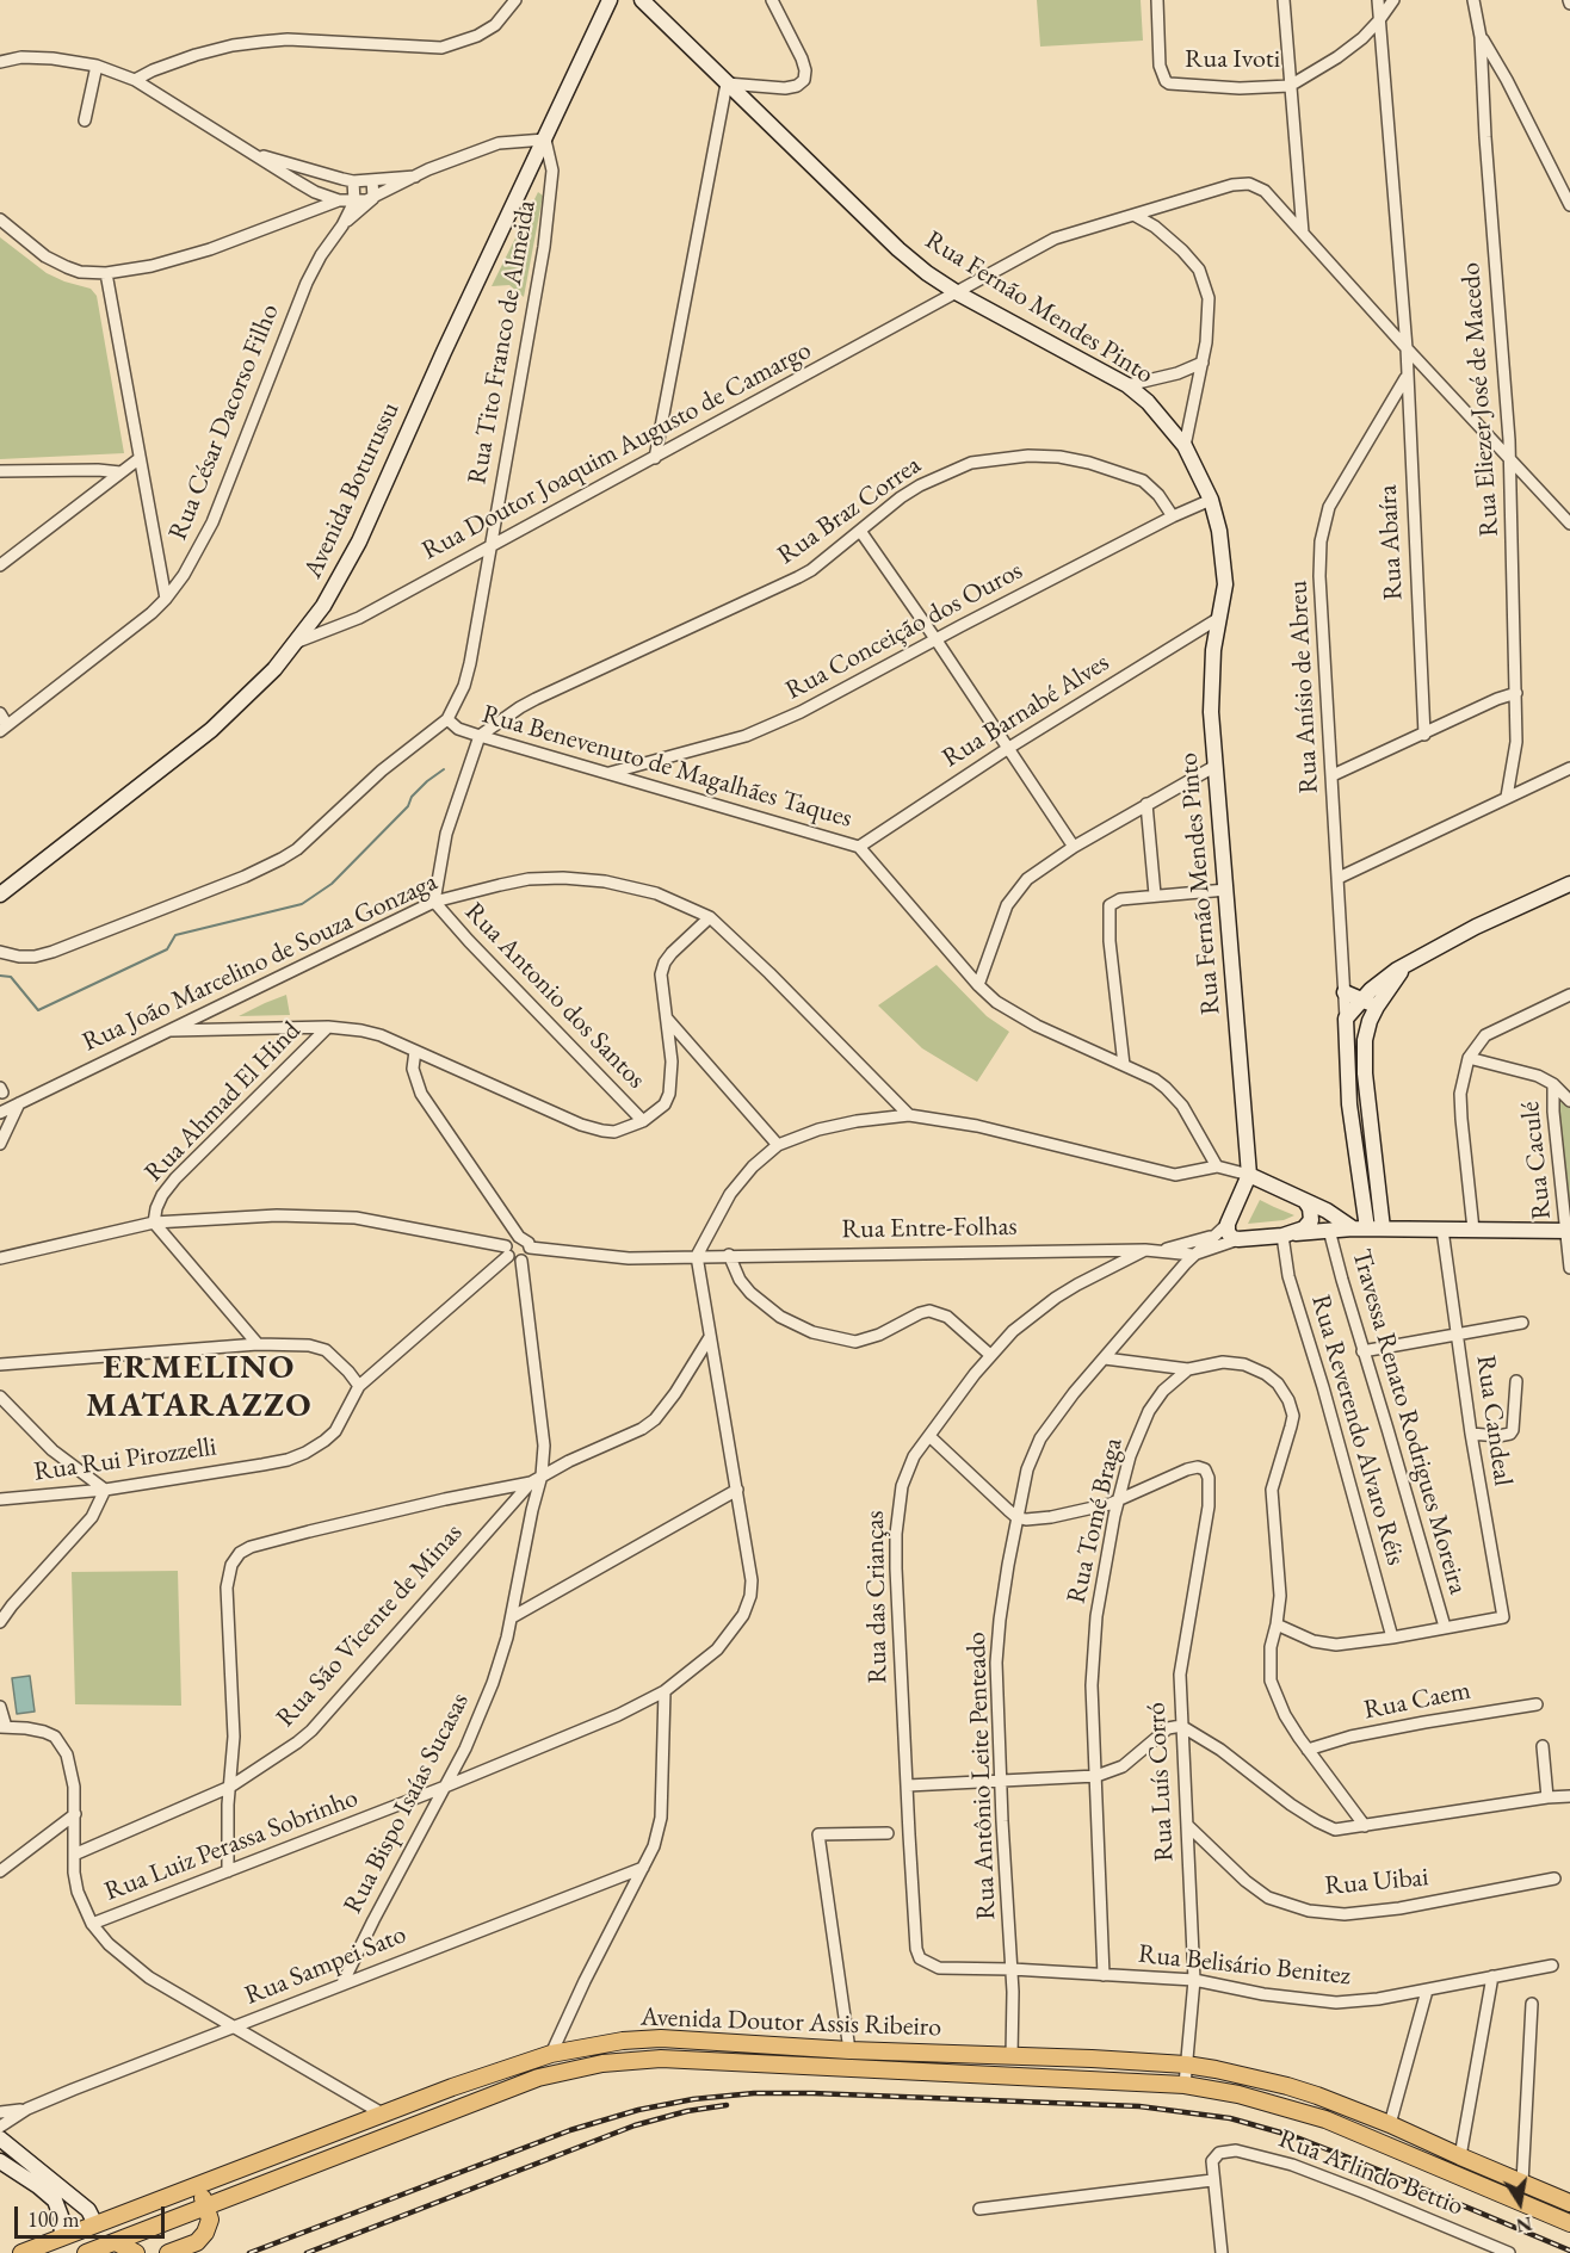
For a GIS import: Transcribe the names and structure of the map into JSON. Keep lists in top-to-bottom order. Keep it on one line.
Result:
{"streets":{"main road":["Avenida Doutor Assis Ribeiro"],"street":["Rua Ivoti","Rua Fernão Mendes Pinto","Rua Tito Franco de Almeida","Rua Eliezer José de Macedo","Rua César Dacorso Filho","Rua Doutor Joaquim Augusto de Camargo","Avenida Boturussu","Rua Braz Correa","Rua Abaíra","Rua Conceição dos Ouros","Rua Anísio de Abreu","Rua Barnabé Alves","Rua Benevenuto de Magalhães Taques","Rua João Marcelino de Souza Gonzaga","Rua Antonio dos Santos","Rua Ahmad El Hind","Rua Caculé","Rua Entre-Folhas","Rua Candeal","Travessa Renato Rodrigues Moreira","Rua Reverendo Alvaro Réis","Rua Rui Pirozzelli","Rua Tomé Braga","Rua das Crianças","Rua São Vicente de Minas","Rua Caem","Rua Antônio Leite Penteado","Rua Luís Corró","Rua Bispo Isaías Sucasas","Rua Luiz Perassa Sobrinho","Rua Uibai","Rua Sampei Sato","Rua Belisário Benitez","Rua Arlindo Bettio"]},"crossings":[["Rua Fernão Mendes Pinto","Rua Doutor Joaquim Augusto de Camargo"],["Rua Fernão Mendes Pinto","Rua Conceição dos Ouros"],["Rua Fernão Mendes Pinto","Rua Barnabé Alves"],["Rua Tito Franco de Almeida","Rua Doutor Joaquim Augusto de Camargo"],["Rua Tito Franco de Almeida","Avenida Boturussu"],["Rua Tito Franco de Almeida","Rua Benevenuto de Magalhães Taques"],["Rua Doutor Joaquim Augusto de Camargo","Avenida Boturussu"],["Rua Braz Correa","Rua Conceição dos Ouros"],["Rua Braz Correa","Rua Benevenuto de Magalhães Taques"],["Rua Abaíra","Rua Anísio de Abreu"],["Rua Conceição dos Ouros","Rua Benevenuto de Magalhães Taques"],["Rua Barnabé Alves","Rua Benevenuto de Magalhães Taques"],["Rua João Marcelino de Souza Gonzaga","Rua Antonio dos Santos"],["Rua Entre-Folhas","Rua das Crianças"],["Rua Entre-Folhas","Rua Antônio Leite Penteado"],["Rua Entre-Folhas","Rua Bispo Isaías Sucasas"],["Rua Entre-Folhas","Rua Luiz Perassa Sobrinho"],["Rua Candeal","Travessa Renato Rodrigues Moreira"],["Rua Tomé Braga","Rua Luís Corró"],["Rua Tomé Braga","Rua Belisário Benitez"],["Rua das Crianças","Rua Belisário Benitez"],["Rua São Vicente de Minas","Rua Bispo Isaías Sucasas"],["Rua Antônio Leite Penteado","Rua Belisário Benitez"],["Rua Antônio Leite Penteado","Avenida Doutor Assis Ribeiro"],["Rua Luís Corró","Rua Uibai"],["Rua Luís Corró","Rua Belisário Benitez"],["Rua Luís Corró","Avenida Doutor Assis Ribeiro"],["Rua Bispo Isaías Sucasas","Rua Luiz Perassa Sobrinho"],["Rua Bispo Isaías Sucasas","Rua Sampei Sato"]],"districts":["ERMELINO MATARAZZO"],"scale_bar":"100 m","north":"bottom"}
